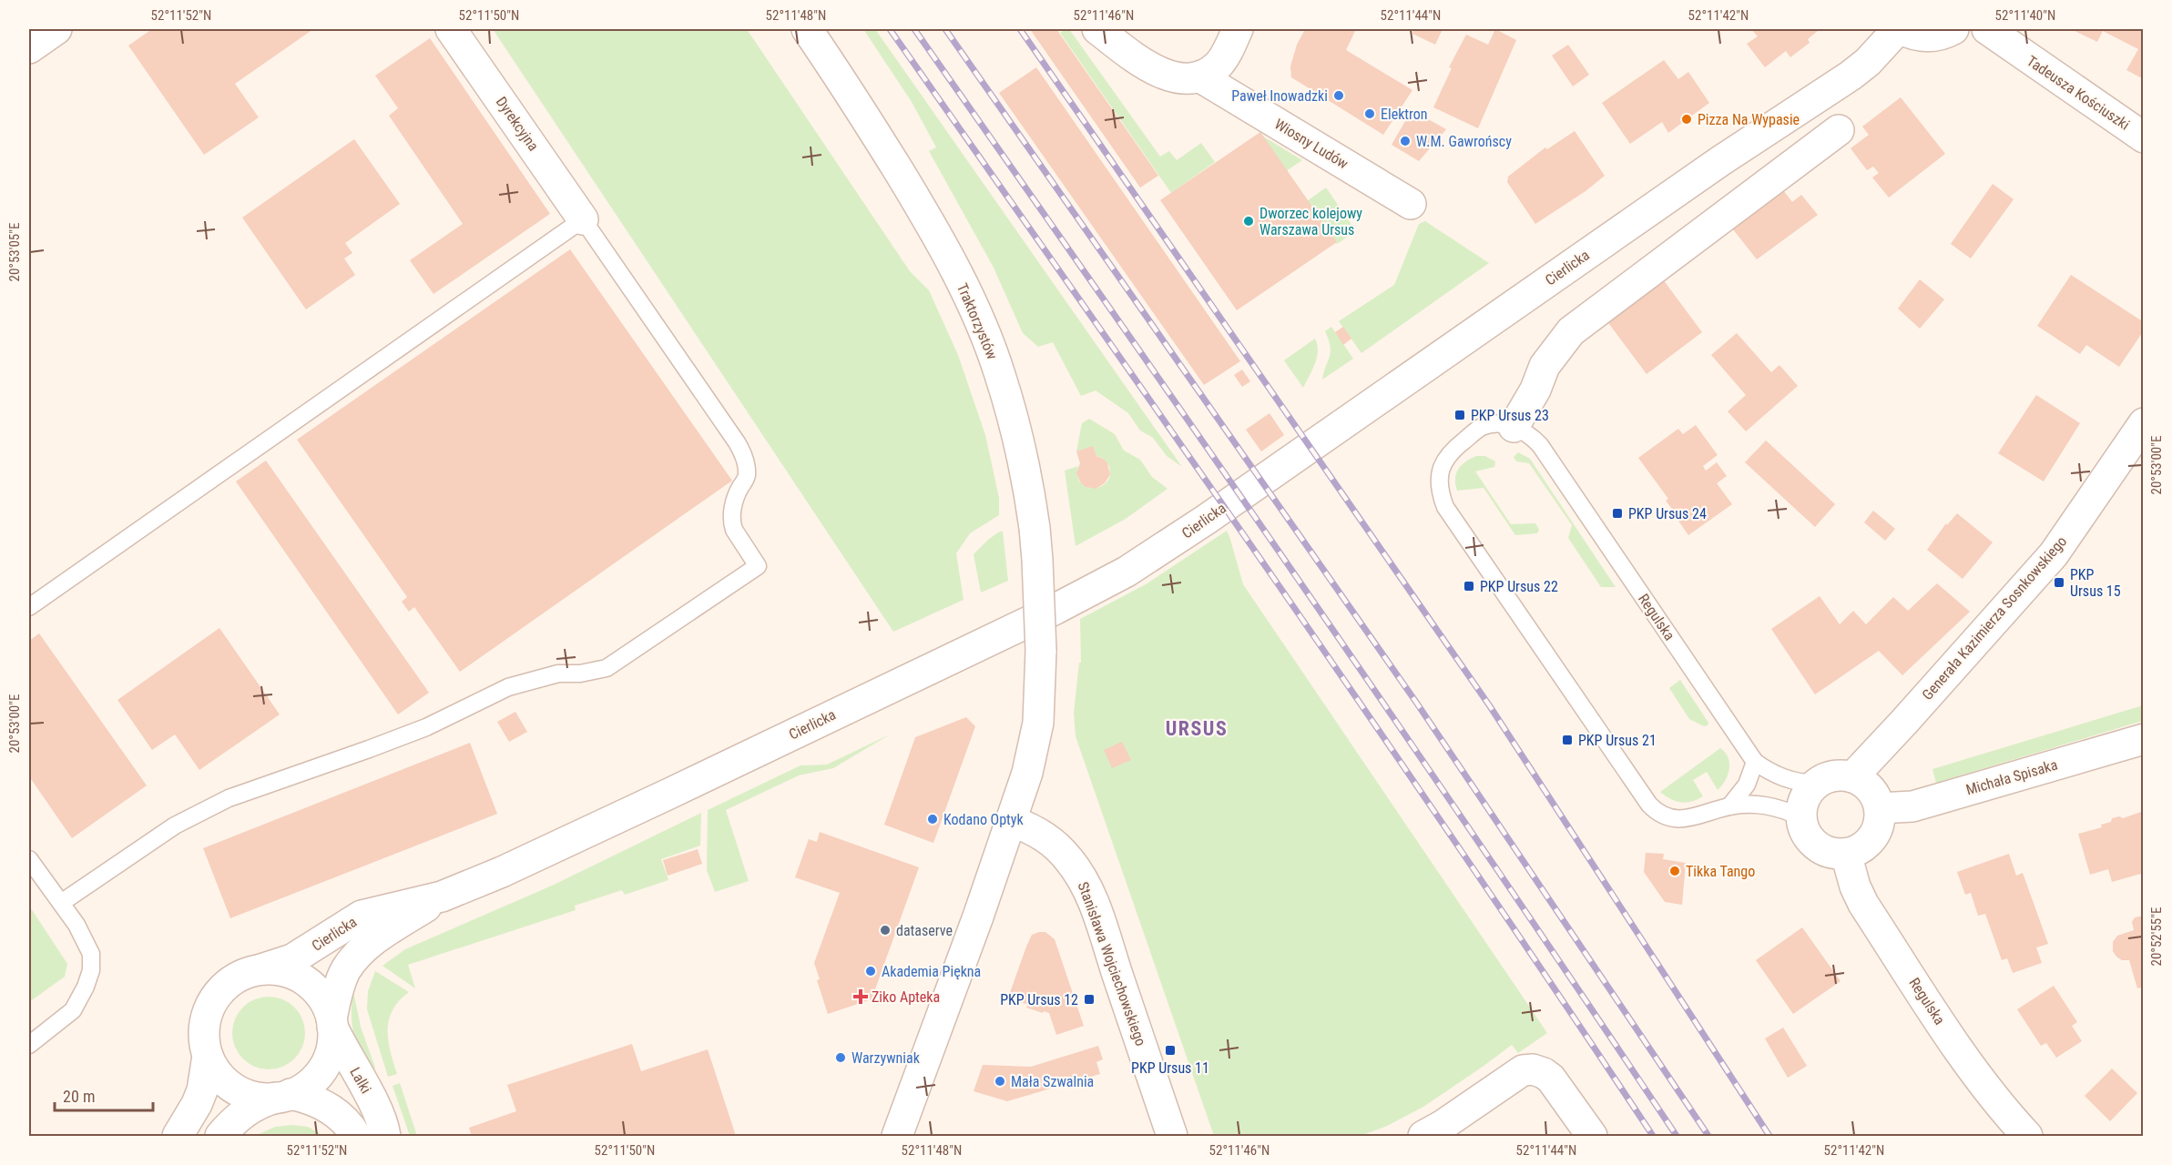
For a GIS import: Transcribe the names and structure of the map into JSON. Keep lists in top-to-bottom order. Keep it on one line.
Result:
{"streets":{"street":["Tadeusza Kościuszki","Dyrekcyjna","Wiosny Ludów","Cierlicka","Traktorzystów","Regulska","Generała Kazimierza Sosnkowskiego","Michała Spisaka","Stanisława Wojciechowskiego","Lalki"]},"crossings":[["Cierlicka","Lalki"],["Traktorzystów","Stanisława Wojciechowskiego"],["Regulska","Generała Kazimierza Sosnkowskiego"],["Regulska","Michała Spisaka"],["Generała Kazimierza Sosnkowskiego","Michała Spisaka"]],"districts":["URSUS"],"places":{"other":["Paweł Inowadzki","Elektron","Pizza Na Wypasie","W.M. Gawrońscy","Dworzec kolejowy Warszawa Ursus","Kodano Optyk","Tikka Tango","dataserve","Akademia Piękna","Warzywniak","Mała Szwalnia"],"transit":["PKP Ursus 23","PKP Ursus 24","PKP Ursus 15","PKP Ursus 22","PKP Ursus 21","PKP Ursus 12","PKP Ursus 11"],"health":["Ziko Apteka"]},"scale_bar":"20 m","coordinates":["52°11'52\"N","52°11'50\"N","52°11'48\"N","52°11'46\"N","52°11'44\"N","52°11'42\"N","52°11'40\"N","20°53'05\"E","20°53'00\"E","20°52'55\"E"]}
